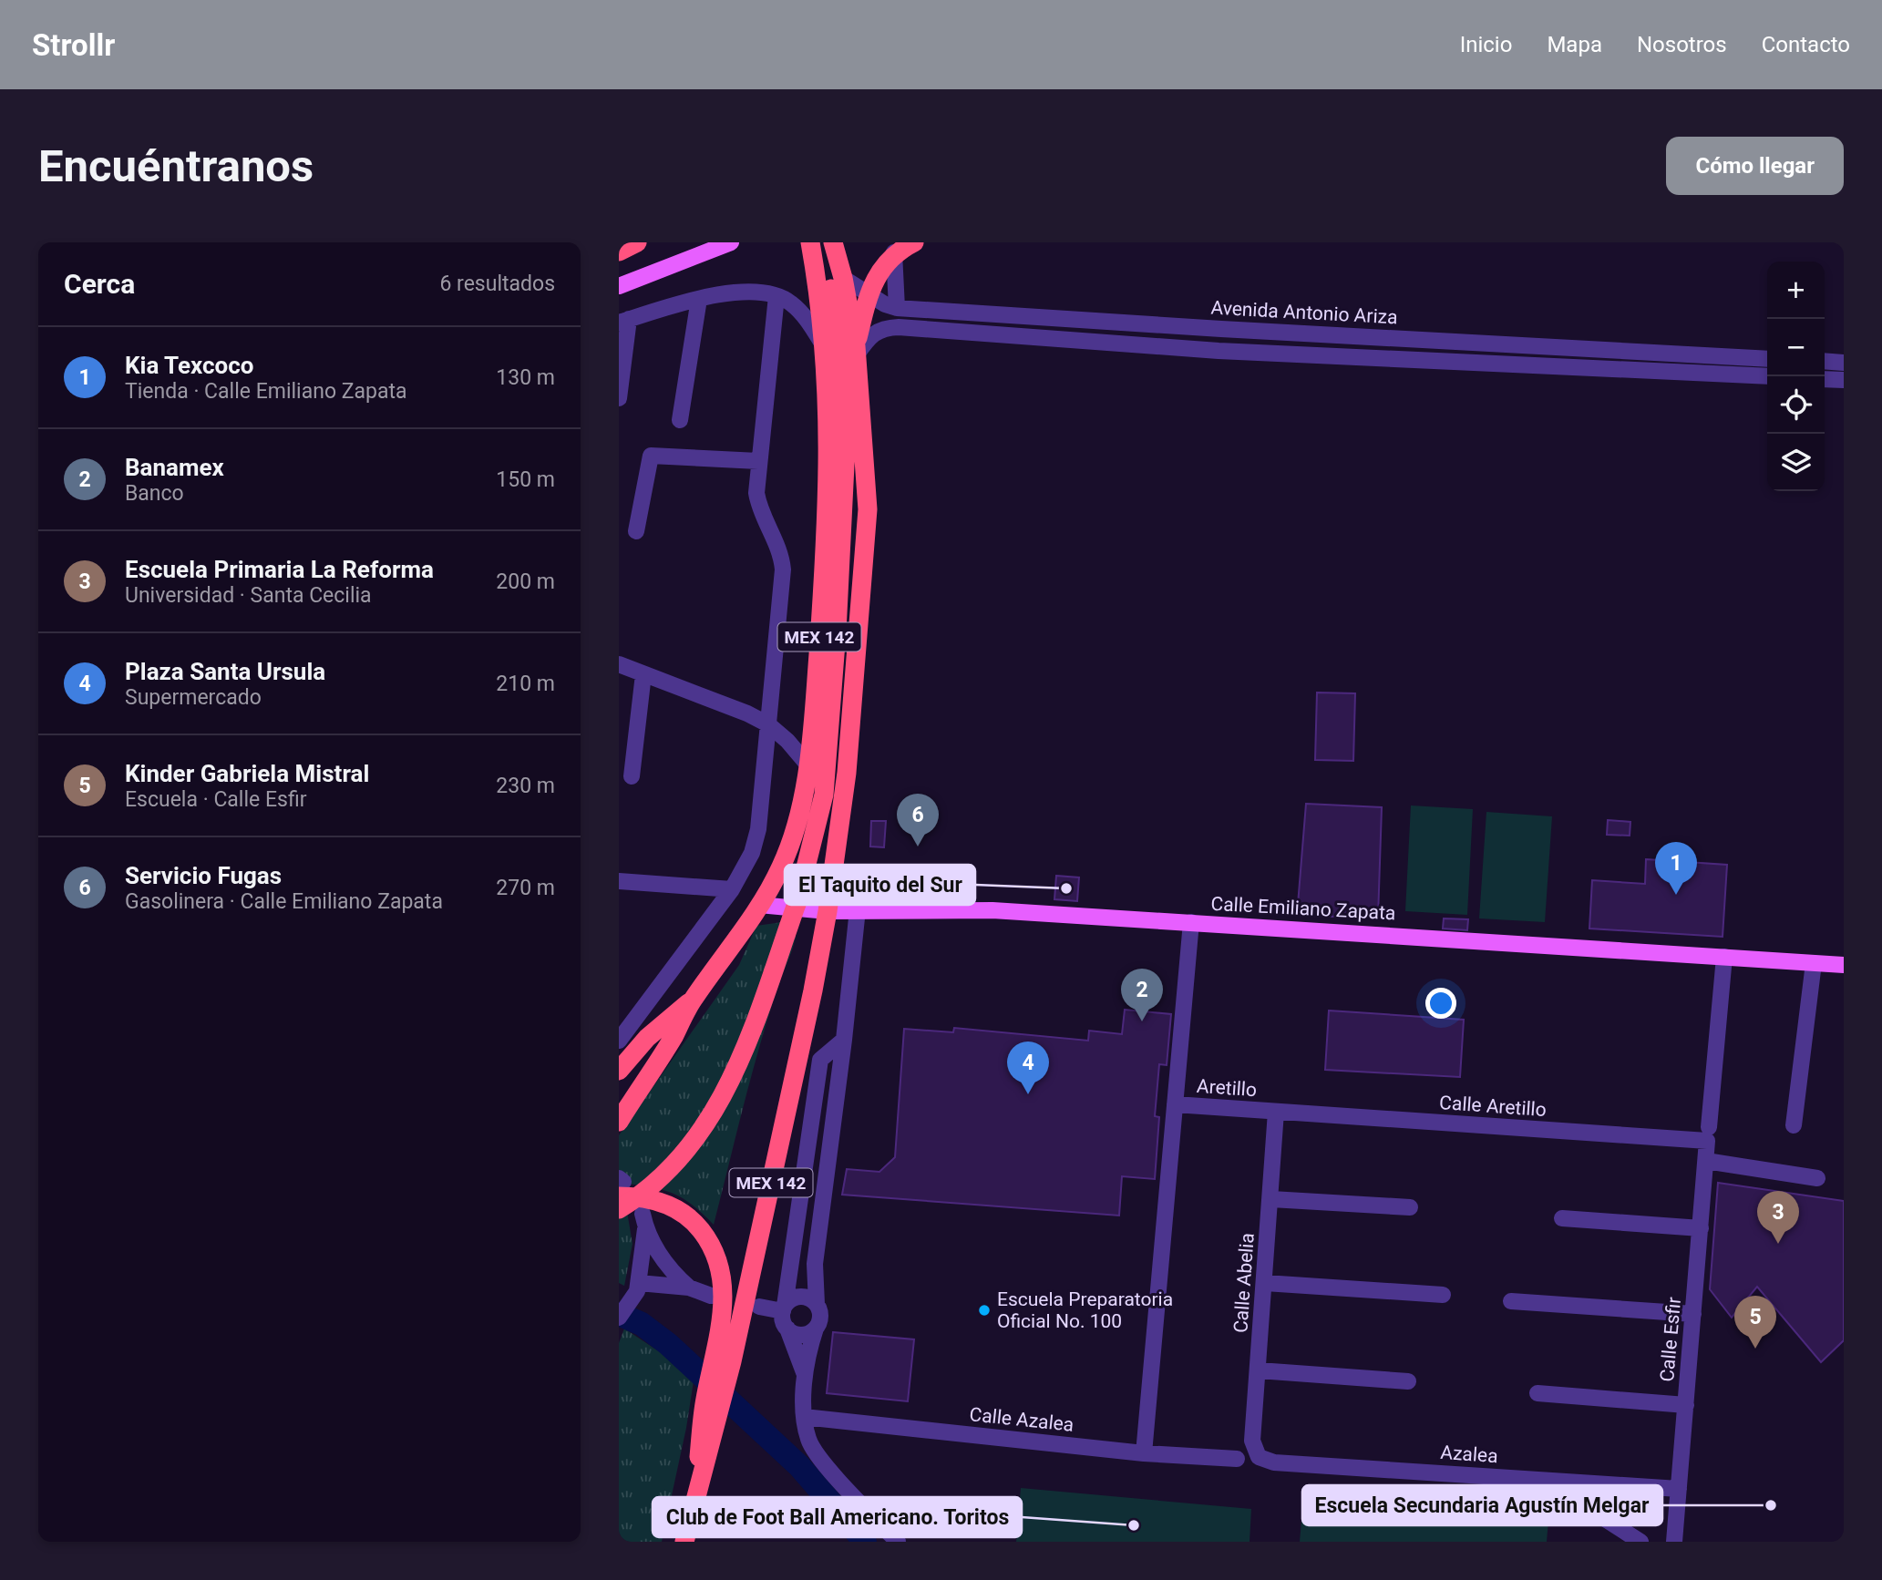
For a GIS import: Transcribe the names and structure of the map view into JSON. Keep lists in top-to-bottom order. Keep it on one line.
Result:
{"streets":{"highway":["MEX 142"],"main road":["Calle Emiliano Zapata"],"street":["Avenida Antonio Ariza","Aretillo","Calle Aretillo","Calle Abelia","Calle Esfir","Calle Azalea","Azalea"]},"crossings":[["Avenida Antonio Ariza","MEX 142"],["MEX 142","Calle Emiliano Zapata"],["Calle Emiliano Zapata","Calle Esfir"],["Aretillo","Calle Aretillo"],["Aretillo","Calle Abelia"],["Calle Aretillo","Calle Abelia"],["Calle Aretillo","Calle Esfir"],["Calle Abelia","Azalea"],["Calle Esfir","Azalea"]],"places":["El Taquito del Sur","Escuela Preparatoria Oficial No. 100","Escuela Secundaria Agustín Melgar","Club de Foot Ball Americano. Toritos"],"page":{"header":"Strollr","nav":["Inicio","Mapa","Nosotros","Contacto"],"buttons":"Cómo llegar","title":"Encuéntranos","heading":["Cerca","6 resultados"],"map_buttons":["+","−"],"list":[{"mark":"1","name":"Kia Texcoco","note":"Tienda · Calle Emiliano Zapata","value":"130 m"},{"mark":"2","name":"Banamex","note":"Banco","value":"150 m"},{"mark":"3","name":"Escuela Primaria La Reforma","note":"Universidad · Santa Cecilia","value":"200 m"},{"mark":"4","name":"Plaza Santa Ursula","note":"Supermercado","value":"210 m"},{"mark":"5","name":"Kinder Gabriela Mistral","note":"Escuela · Calle Esfir","value":"230 m"},{"mark":"6","name":"Servicio Fugas","note":"Gasolinera · Calle Emiliano Zapata","value":"270 m"}],"pins":["6","1","2","4","3","5"]}}
